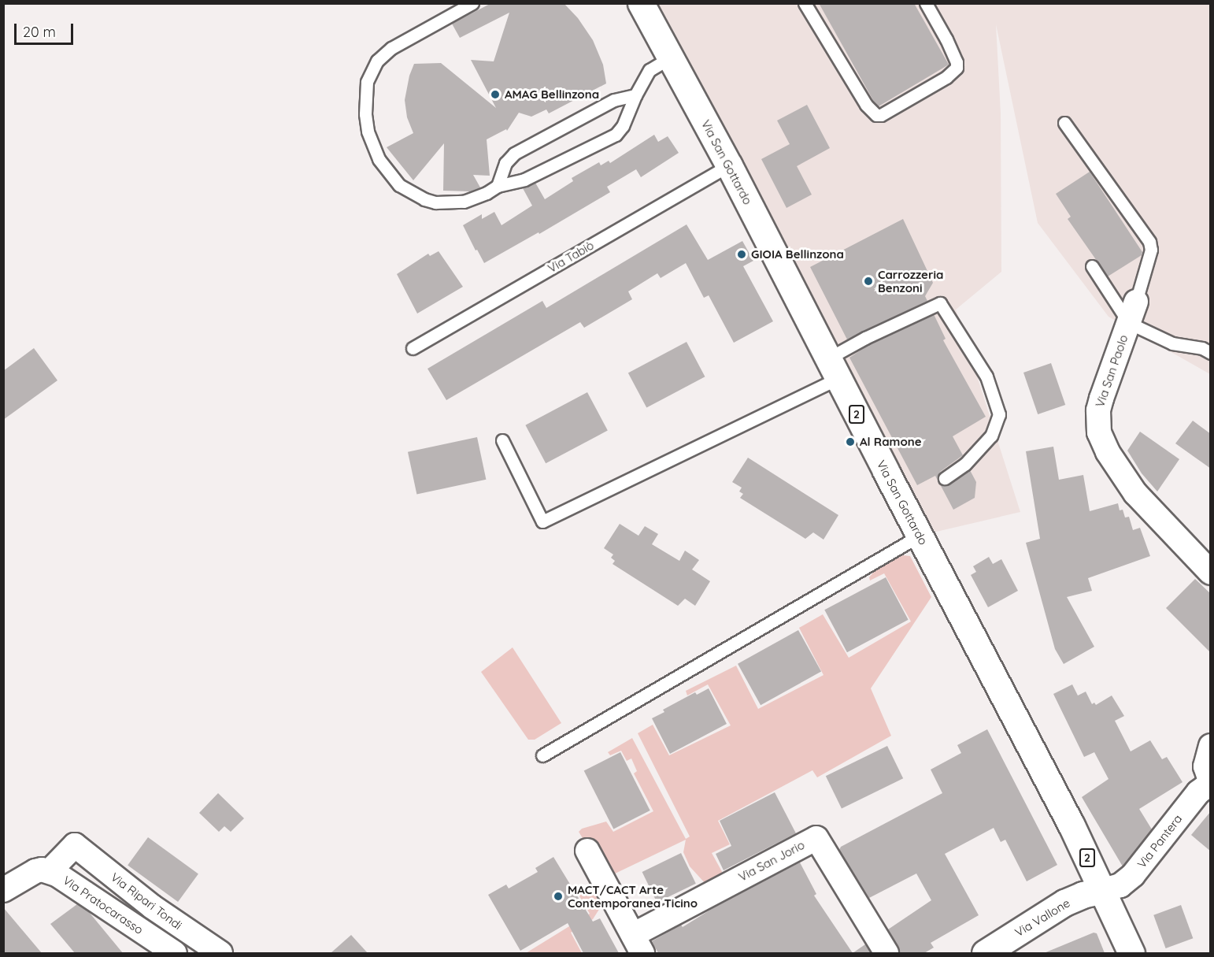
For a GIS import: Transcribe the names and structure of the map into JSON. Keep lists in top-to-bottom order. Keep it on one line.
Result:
{"streets":{"main road":["Via San Gottardo","2","Via Vallone"],"street":["Via San Paolo","Via Pantera","Via San Jorio","Via Ripari Tondi","Via Pratocarasso"],"lane":["Via Tabiò"]},"crossings":[["Via San Gottardo","Via Tabiò"],["Via San Gottardo","Via Pantera"],["Via San Gottardo","Via Vallone"],["Via Pantera","Via Vallone"],["Via Ripari Tondi","Via Pratocarasso"]],"places":["AMAG Bellinzona","GIOIA Bellinzona","Carrozzeria Benzoni","Al Ramone","MACT/CACT Arte Contemporanea Ticino"],"scale_bar":"20 m"}
